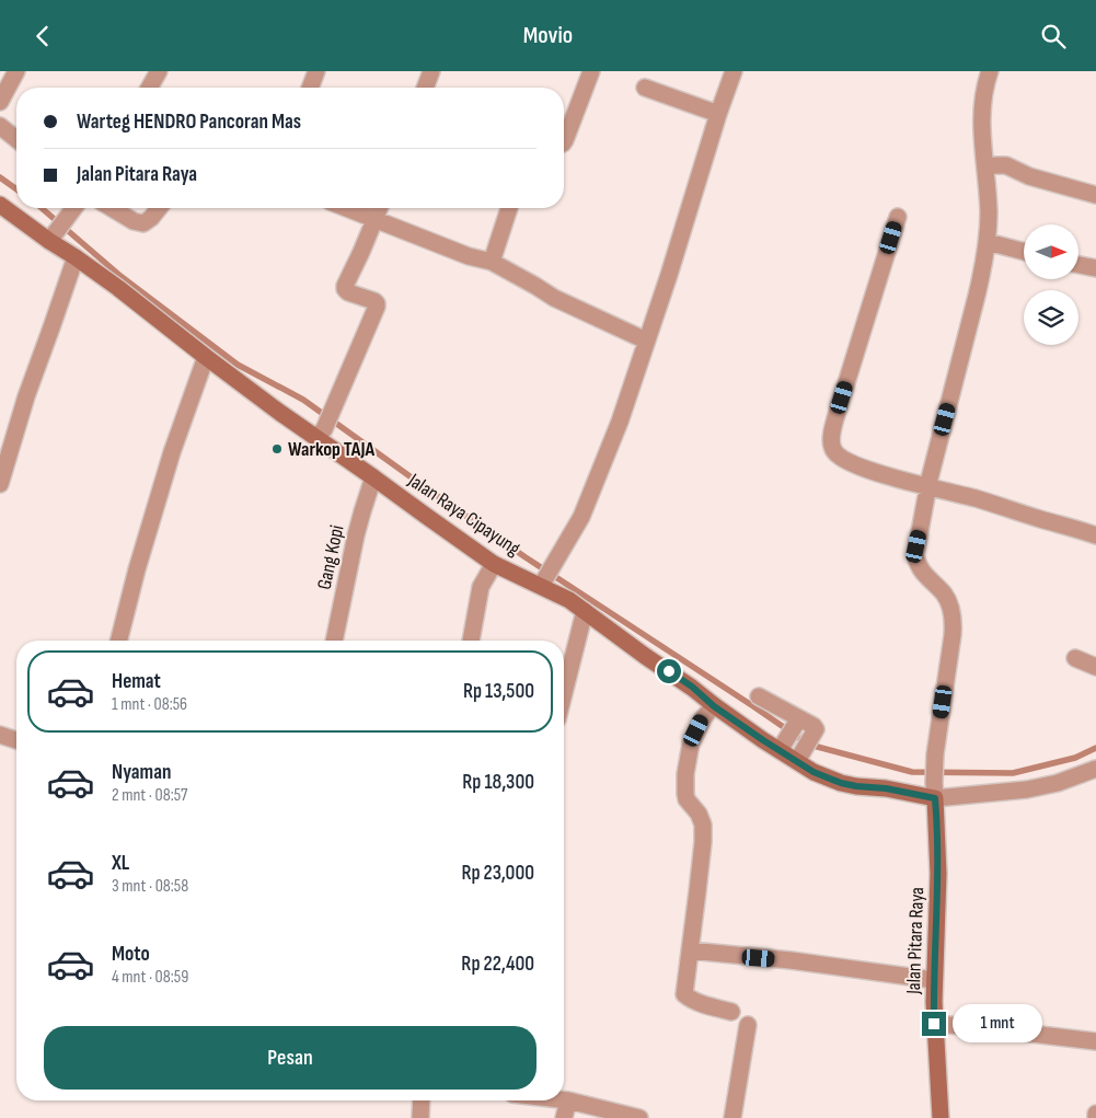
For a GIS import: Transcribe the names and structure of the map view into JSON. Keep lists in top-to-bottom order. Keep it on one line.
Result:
{"streets":{"main road":["Jalan Raya Cipayung","Jalan Pitara Raya"],"street":["Gang Kopi"]},"crossings":[["Jalan Raya Cipayung","Gang Kopi"],["Jalan Raya Cipayung","Jalan Pitara Raya"]],"places":["Warkop TAJA"],"north":"right","page":{"header":"Movio","banner":["Warteg HENDRO Pancoran Mas","Jalan Pitara Raya"],"list":[{"name":"Hemat","note":"1 mnt · 08:56","value":"Rp 13,500"},{"name":"Nyaman","note":"2 mnt · 08:57","value":"Rp 18,300"},{"name":"XL","note":"3 mnt · 08:58","value":"Rp 23,000"},{"name":"Moto","note":"4 mnt · 08:59","value":"Rp 22,400"}],"bubble":"1 mnt","buttons":"Pesan"}}
